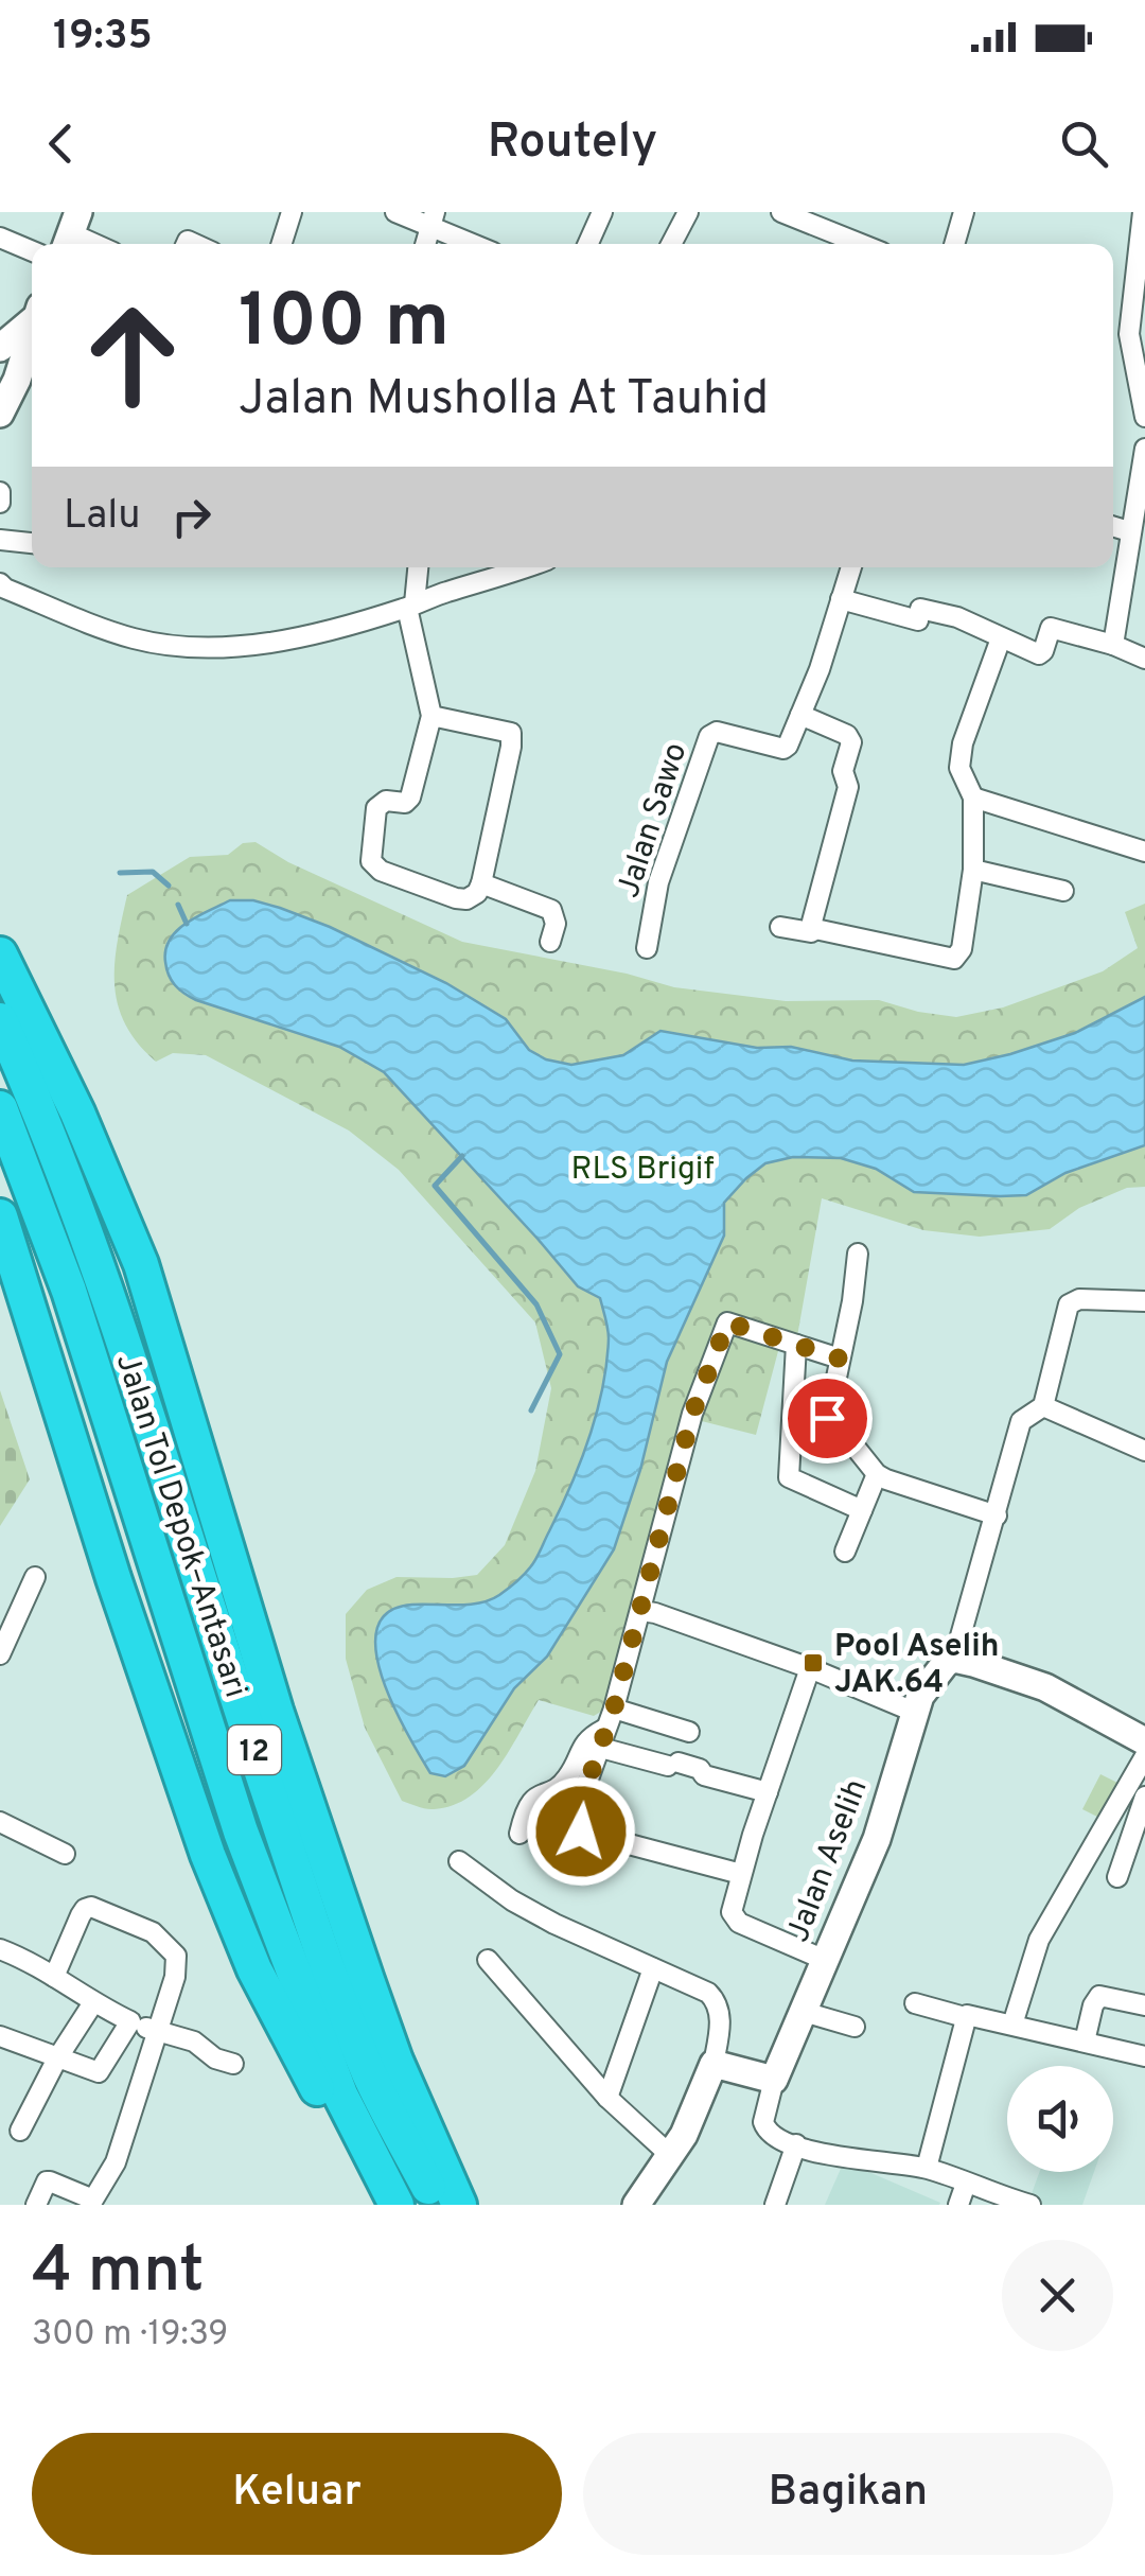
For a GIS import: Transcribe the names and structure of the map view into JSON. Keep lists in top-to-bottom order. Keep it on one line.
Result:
{"streets":{"highway":["Jalan Tol Depok–Antasari","12"],"street":["Jalan Sawo","Jalan Aselih"]},"parks":["RLS Brigif"],"places":{"transit":["Pool Aselih JAK.64"]},"page":{"status":"19:35","header":"Routely","turn":["100 m","Jalan Musholla At Tauhid"],"then":"Lalu","heading":["4 mnt","300 m · 19:39"],"buttons":["Keluar","Bagikan"]}}
